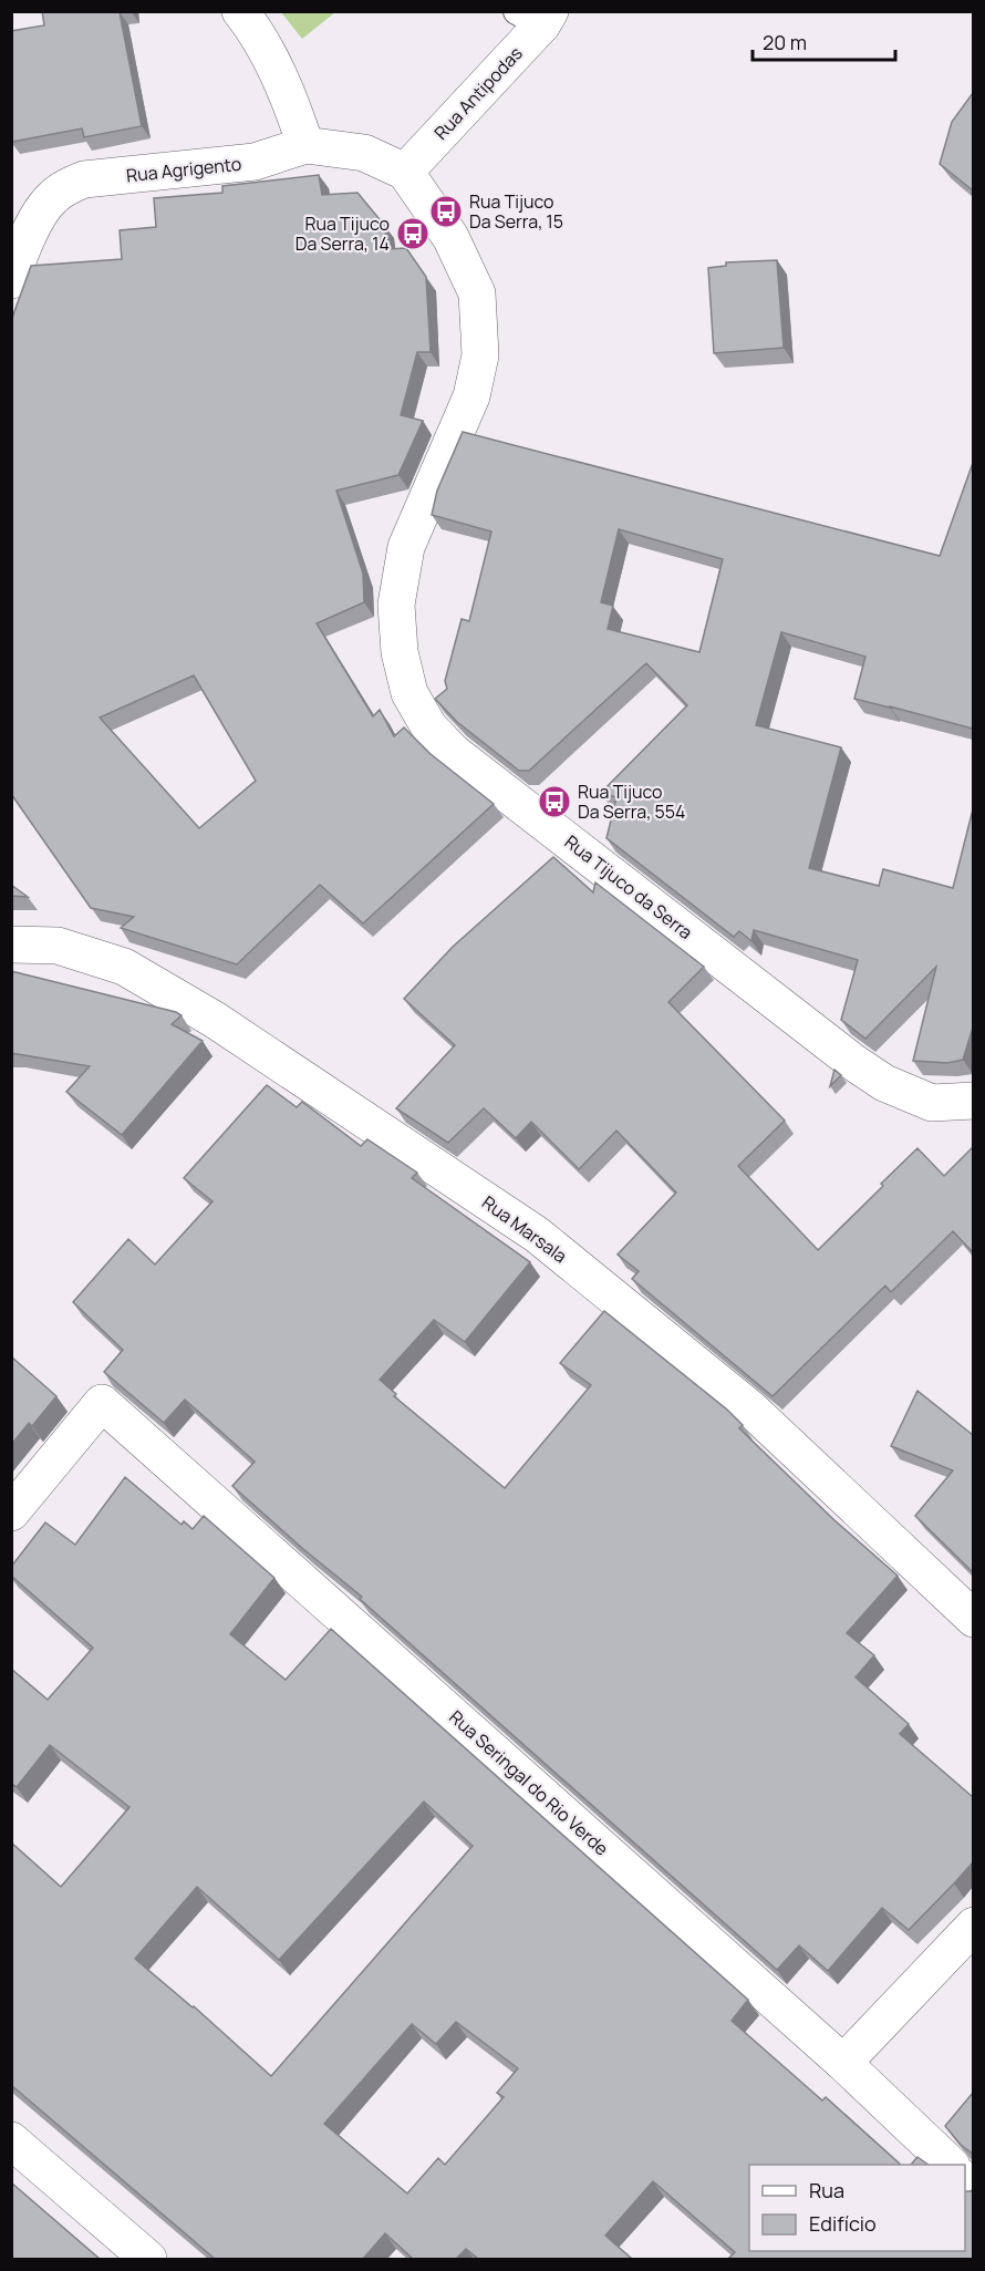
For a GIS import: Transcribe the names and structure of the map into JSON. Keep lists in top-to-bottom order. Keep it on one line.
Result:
{"streets":{"street":["Rua Antipodas","Rua Agrigento","Rua Tijuco da Serra","Rua Marsala","Rua Seringal do Rio Verde"]},"crossings":[["Rua Antipodas","Rua Agrigento"],["Rua Antipodas","Rua Tijuco da Serra"],["Rua Agrigento","Rua Tijuco da Serra"]],"places":{"bus stop":["Rua Tijuco Da Serra, 15","Rua Tijuco Da Serra, 14","Rua Tijuco Da Serra, 554"]},"legend":["Rua","Edifício"],"scale_bar":"20 m"}
